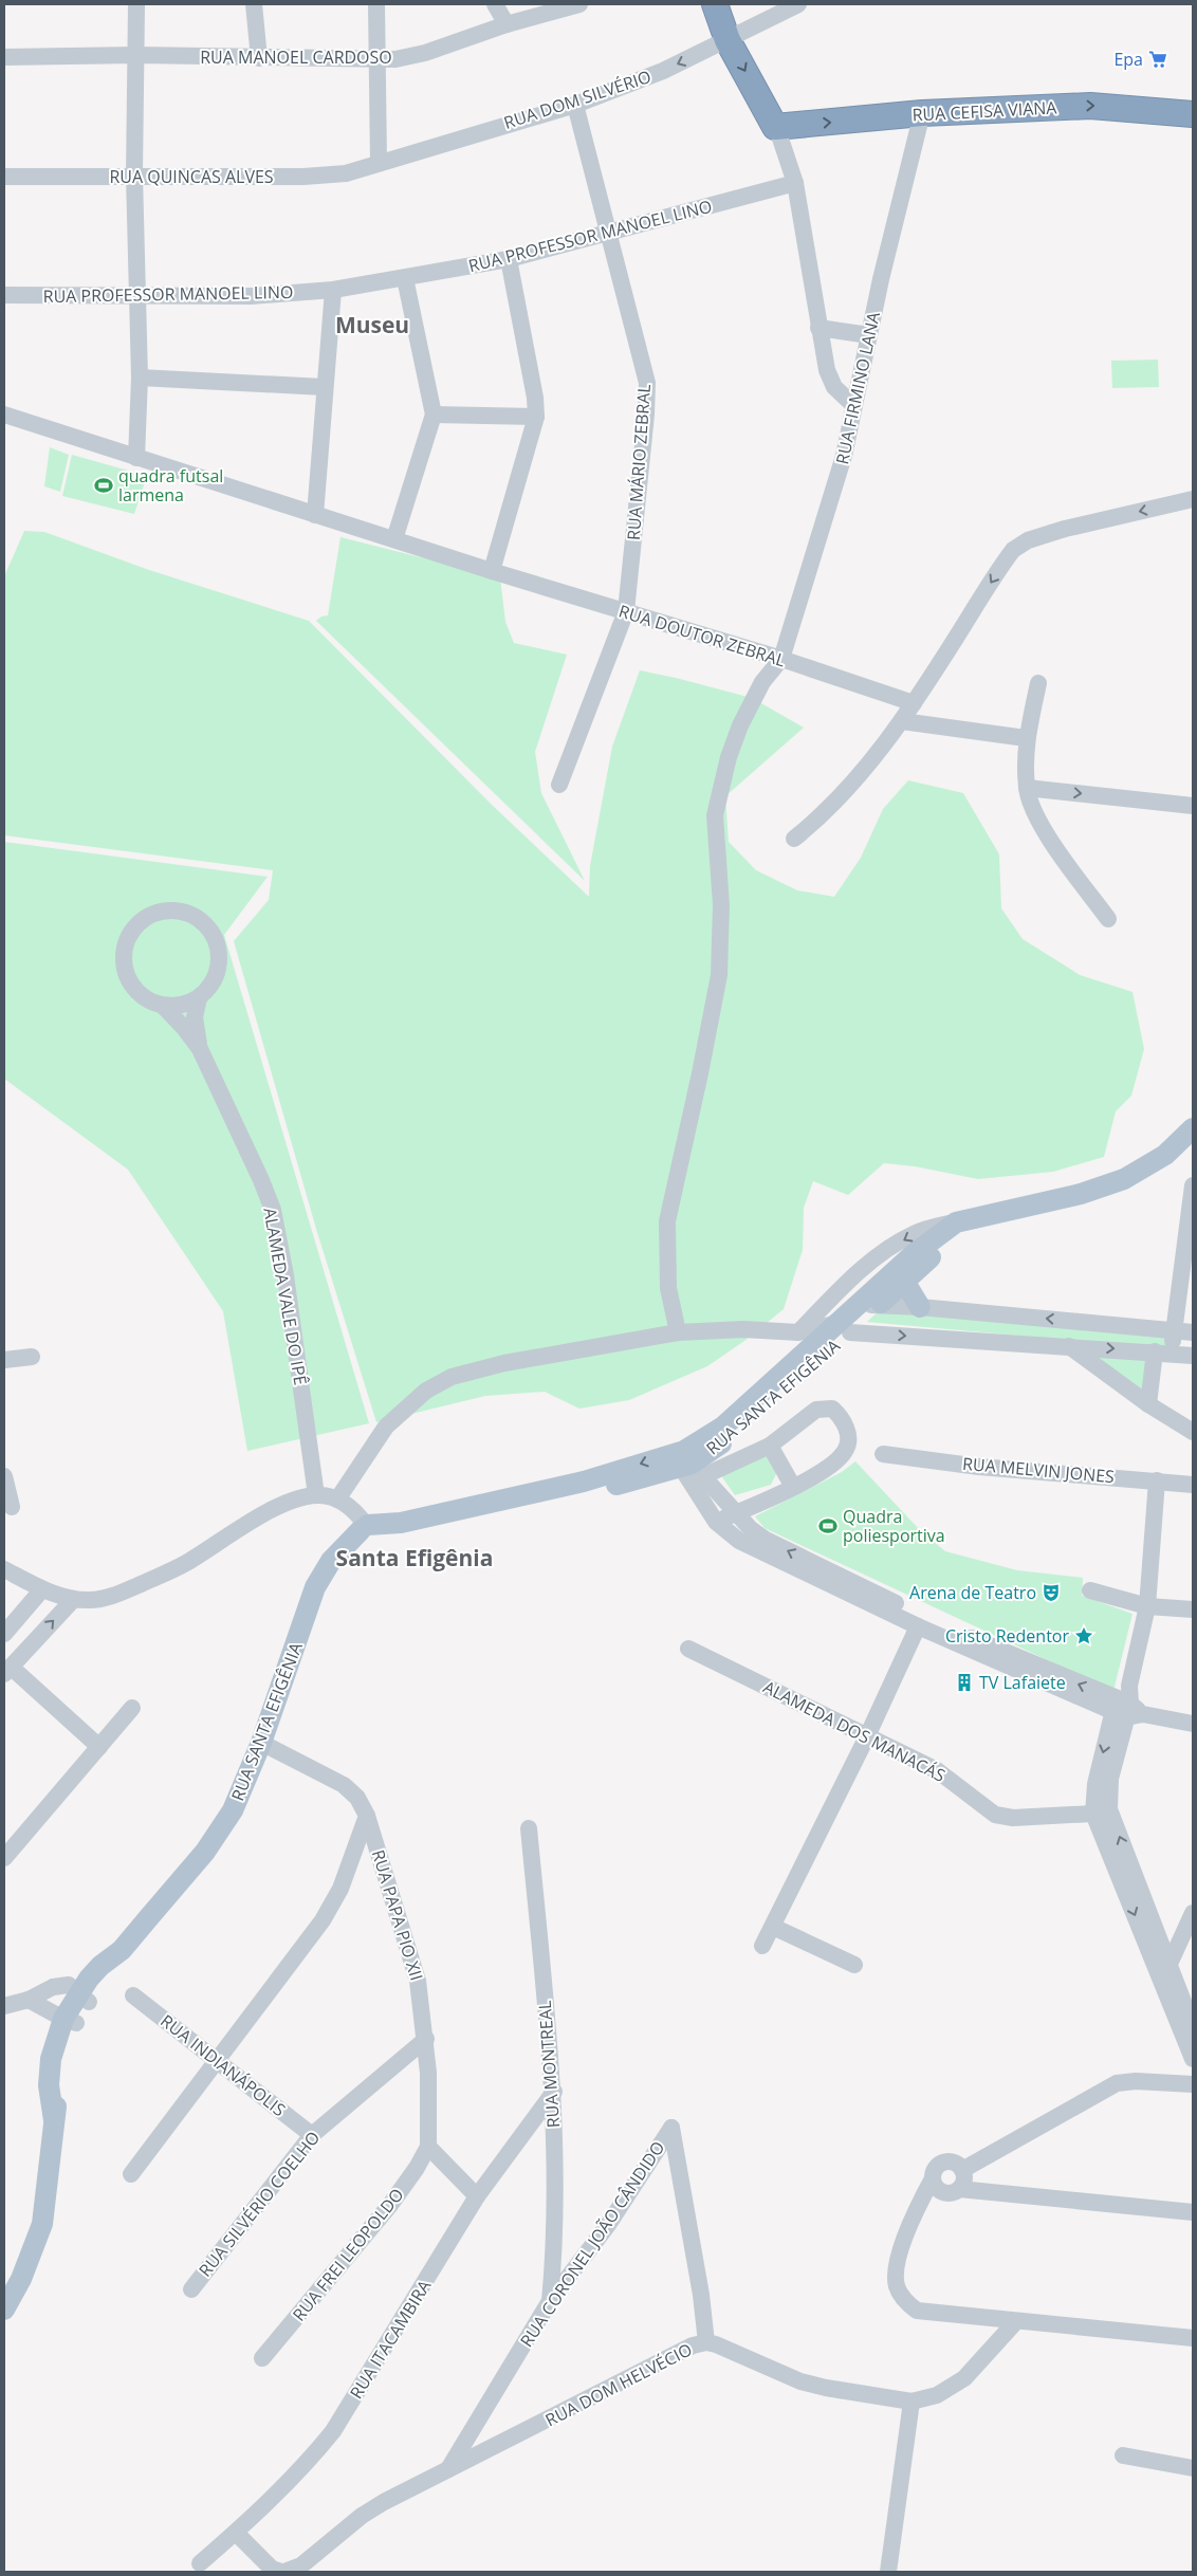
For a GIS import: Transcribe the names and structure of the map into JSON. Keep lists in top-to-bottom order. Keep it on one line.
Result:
{"streets":{"highway":["RUA CEFISA VIANA"],"main road":["RUA SANTA EFIGÊNIA"],"street":["RUA MANOEL CARDOSO","RUA DOM SILVÉRIO","RUA QUINCAS ALVES","RUA PROFESSOR MANOEL LINO","RUA FIRMINO LANA","RUA MÁRIO ZEBRAL","RUA DOUTOR ZEBRAL","ALAMEDA VALE DO IPÊ","RUA MELVIN JONES","ALAMEDA DOS MANACÁS","RUA PAPA PIO XII","RUA MONTREAL","RUA INDIANÁPOLIS","RUA SILVÉRIO COELHO","RUA CORONEL JOÃO CÂNDIDO","RUA FREI LEOPOLDO","RUA ITACAMBIRA","RUA DOM HELVÉCIO"]},"crossings":[["RUA DOM SILVÉRIO","RUA QUINCAS ALVES"],["RUA DOM SILVÉRIO","RUA MÁRIO ZEBRAL"],["RUA CEFISA VIANA","RUA FIRMINO LANA"],["RUA PROFESSOR MANOEL LINO","RUA MÁRIO ZEBRAL"],["RUA FIRMINO LANA","RUA DOUTOR ZEBRAL"],["RUA MÁRIO ZEBRAL","RUA DOUTOR ZEBRAL"],["RUA SANTA EFIGÊNIA","RUA PAPA PIO XII"],["RUA PAPA PIO XII","RUA SILVÉRIO COELHO"],["RUA PAPA PIO XII","RUA FREI LEOPOLDO"],["RUA MONTREAL","RUA CORONEL JOÃO CÂNDIDO"],["RUA MONTREAL","RUA ITACAMBIRA"],["RUA INDIANÁPOLIS","RUA SILVÉRIO COELHO"],["RUA CORONEL JOÃO CÂNDIDO","RUA DOM HELVÉCIO"],["RUA ITACAMBIRA","RUA DOM HELVÉCIO"]],"one_way":["RUA DOM SILVÉRIO","RUA CEFISA VIANA"],"districts":["Museu","Santa Efigênia"],"places":{"supermarket":["Epa"],"sports":["quadra futsal larmena","Quadra poliesportiva"],"theatre":["Arena de Teatro"],"place":["Cristo Redentor"],"building":["TV Lafaiete"]}}
